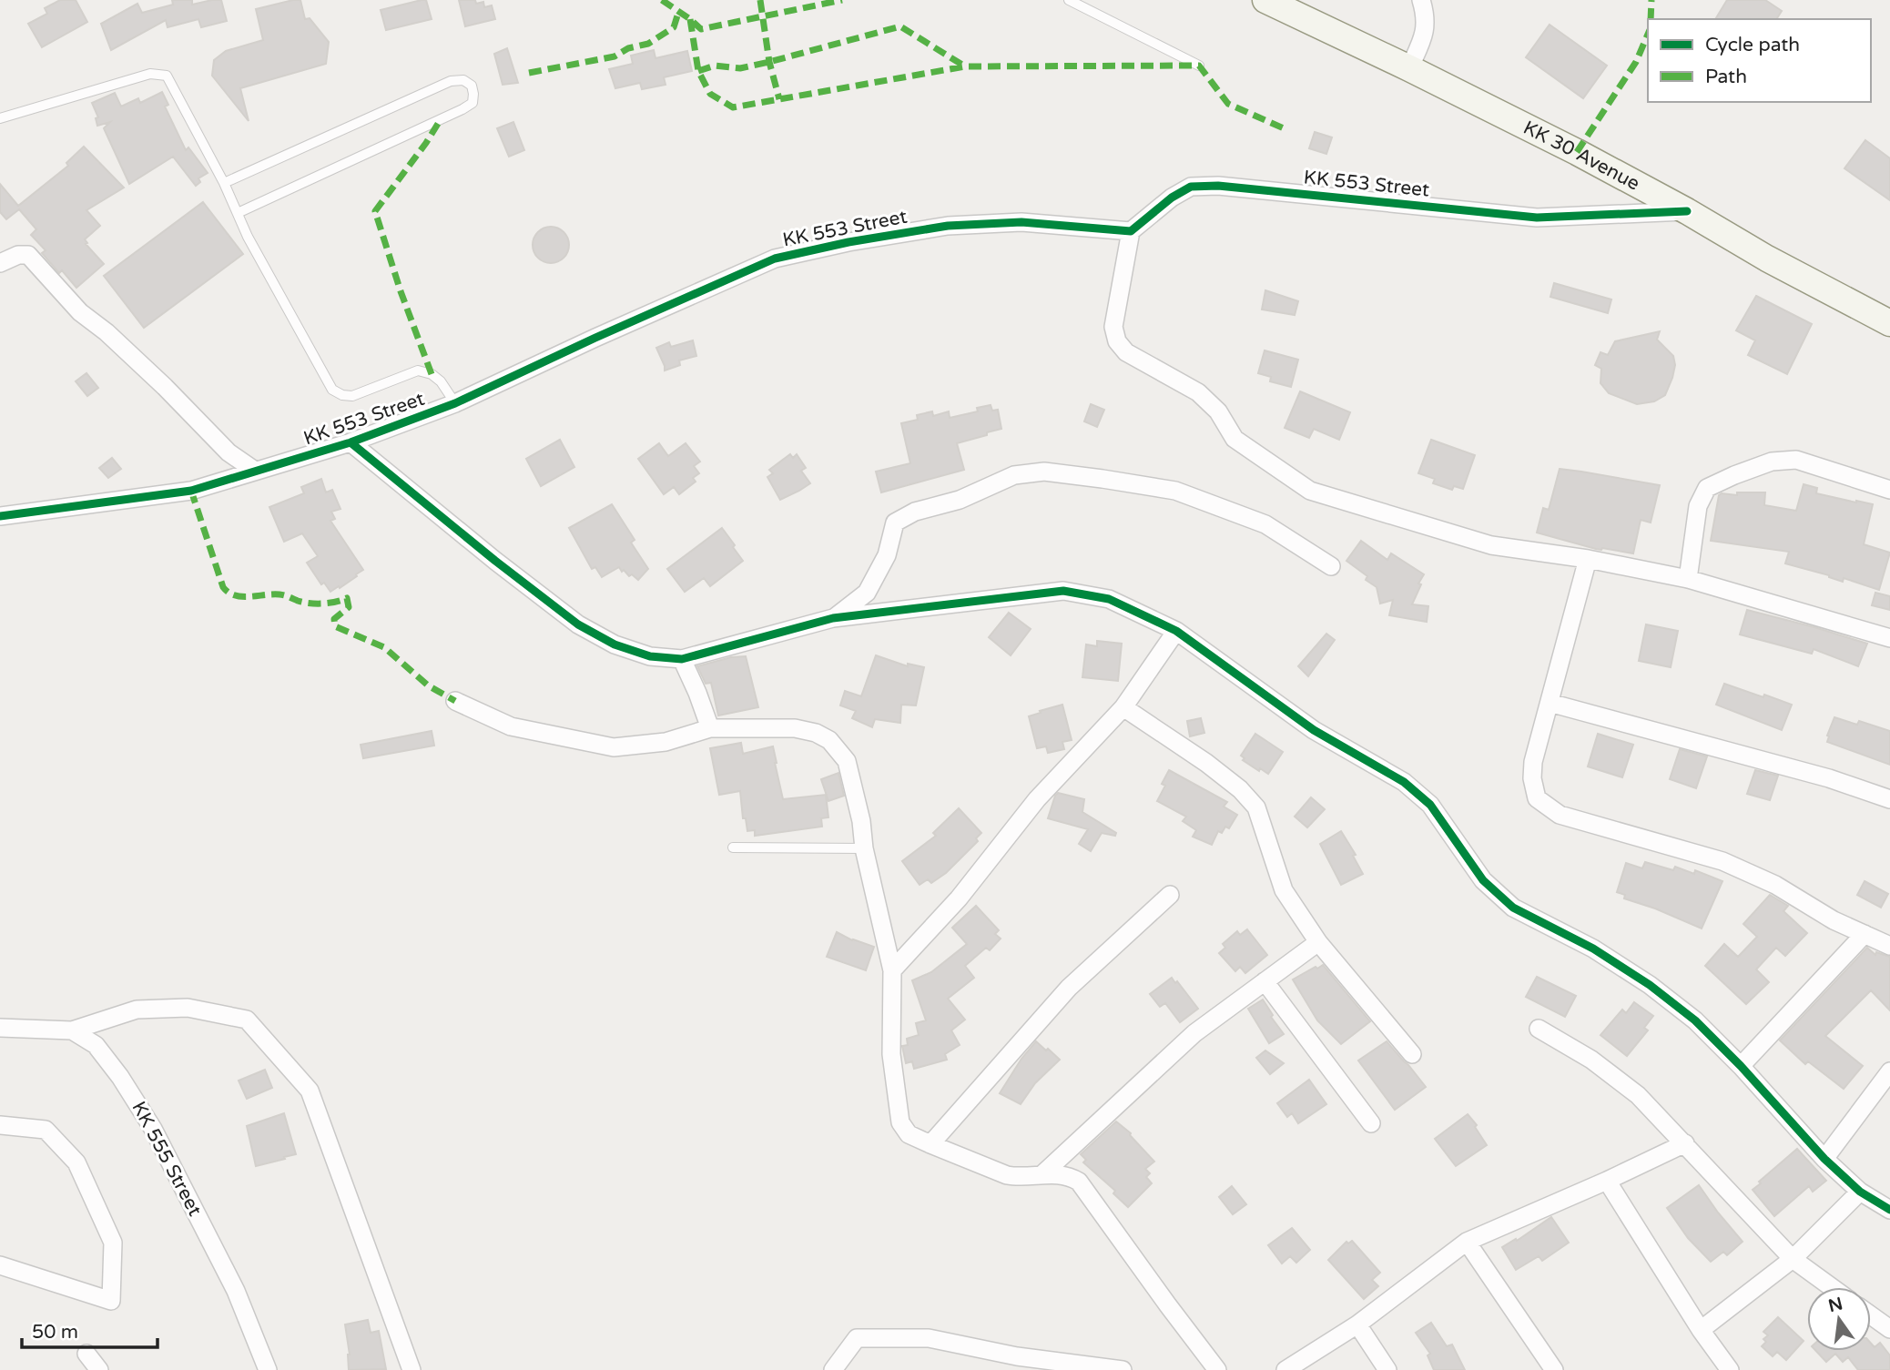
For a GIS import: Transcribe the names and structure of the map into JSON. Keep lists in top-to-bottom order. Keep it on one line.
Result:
{"streets":{"main road":["KK 30 Avenue"],"street":["KK 553 Street","KK 555 Street"]},"crossings":[["KK 30 Avenue","KK 553 Street"]],"legend":["Cycle path","Path"],"scale_bar":"50 m","north":"top"}
